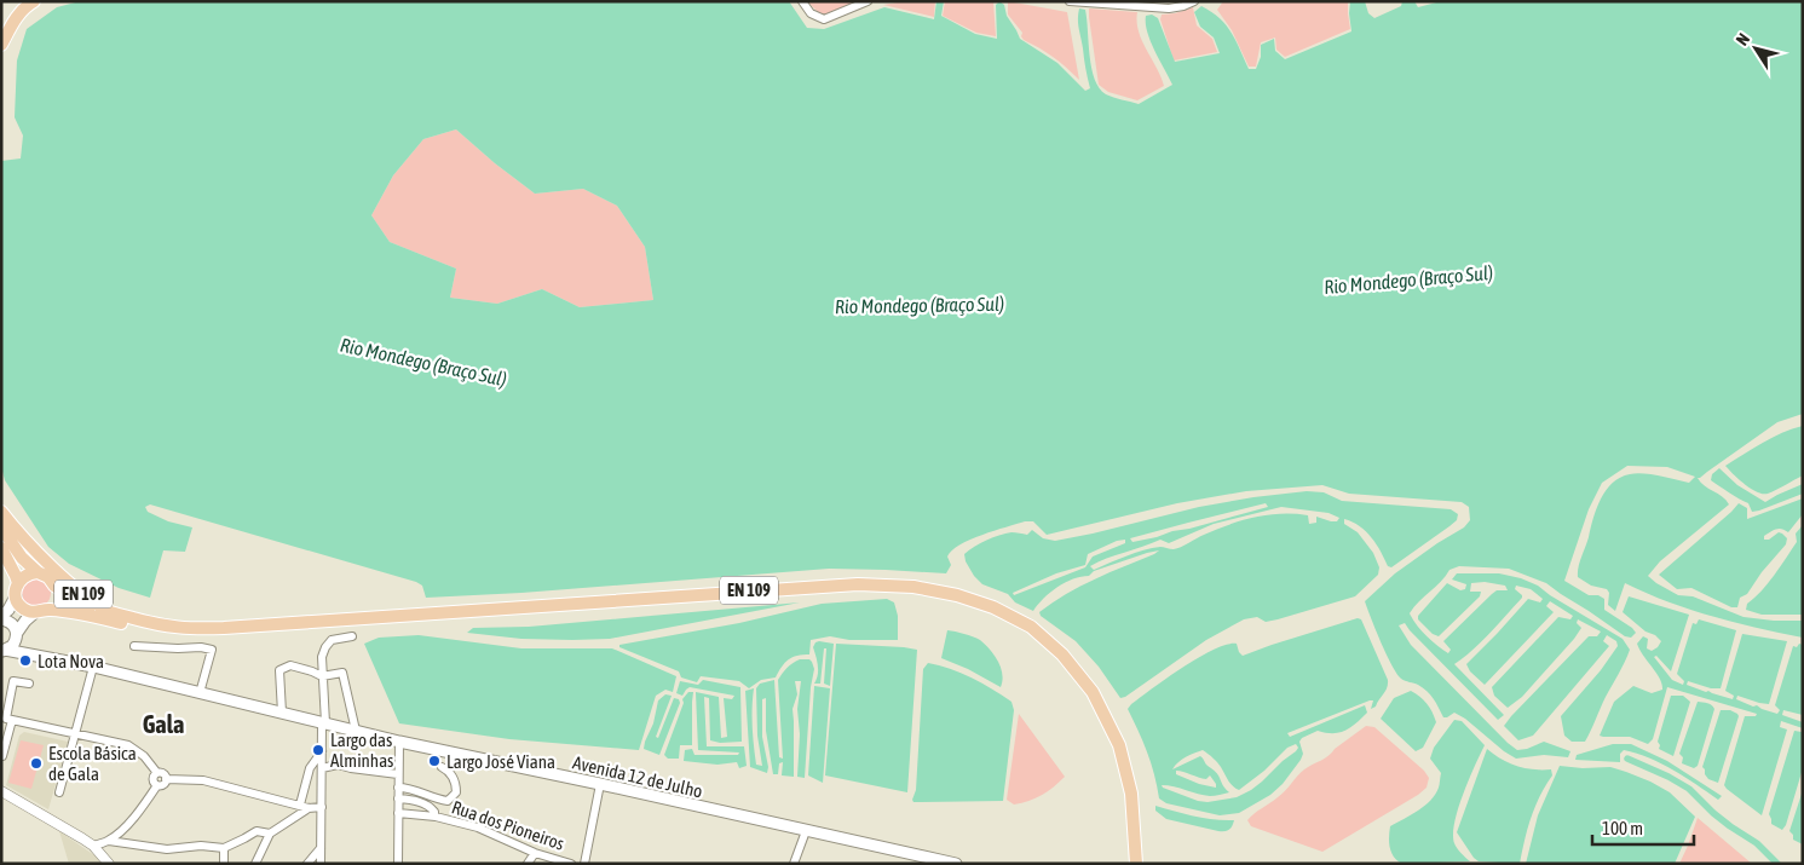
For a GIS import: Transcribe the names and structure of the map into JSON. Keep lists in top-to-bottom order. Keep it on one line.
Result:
{"streets":{"main road":["EN 109","Avenida 12 de Julho"],"street":["Rua dos Pioneiros"]},"districts":["Gala"],"water":["Rio Mondego (Braço Sul)"],"places":["Lota Nova","Largo das Alminhas","Largo José Viana","Escola Básica de Gala"],"scale_bar":"100 m","north":"top left"}
